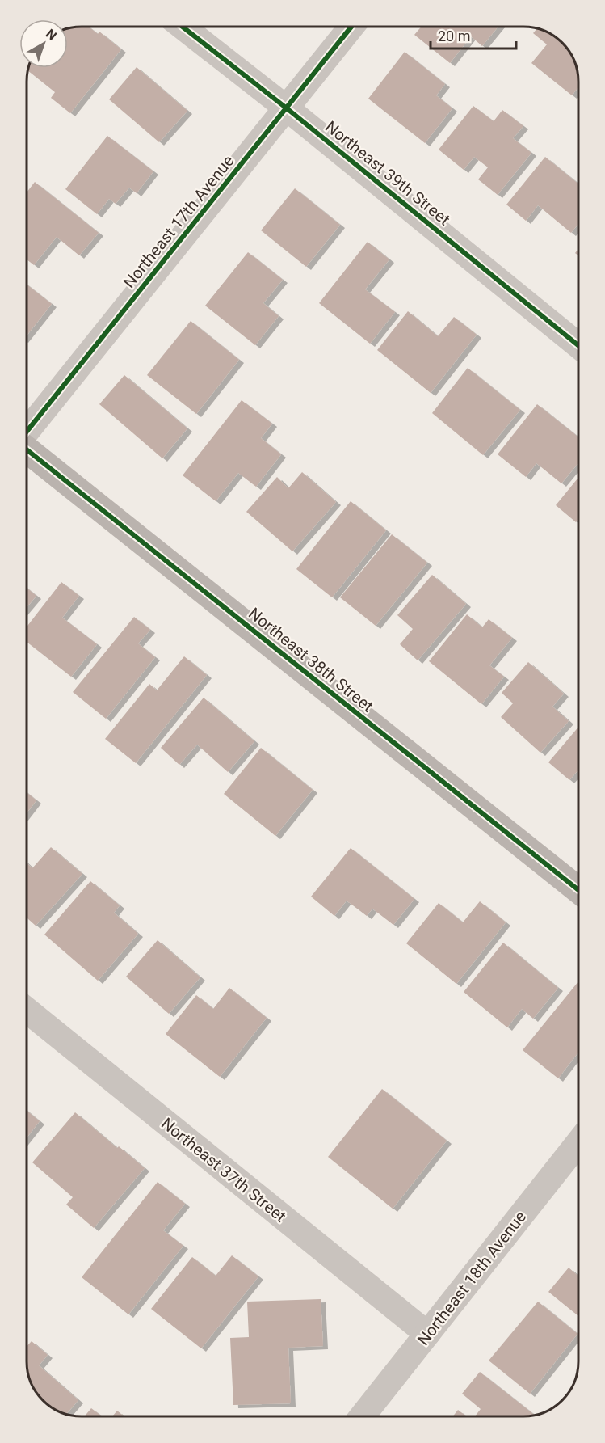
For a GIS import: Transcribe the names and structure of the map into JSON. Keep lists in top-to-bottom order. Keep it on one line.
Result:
{"streets":{"street":["Northeast 39th Street","Northeast 17th Avenue","Northeast 38th Street","Northeast 37th Street","Northeast 18th Avenue"]},"crossings":[["Northeast 39th Street","Northeast 17th Avenue"],["Northeast 37th Street","Northeast 18th Avenue"]],"scale_bar":"20 m","north":"top right"}
